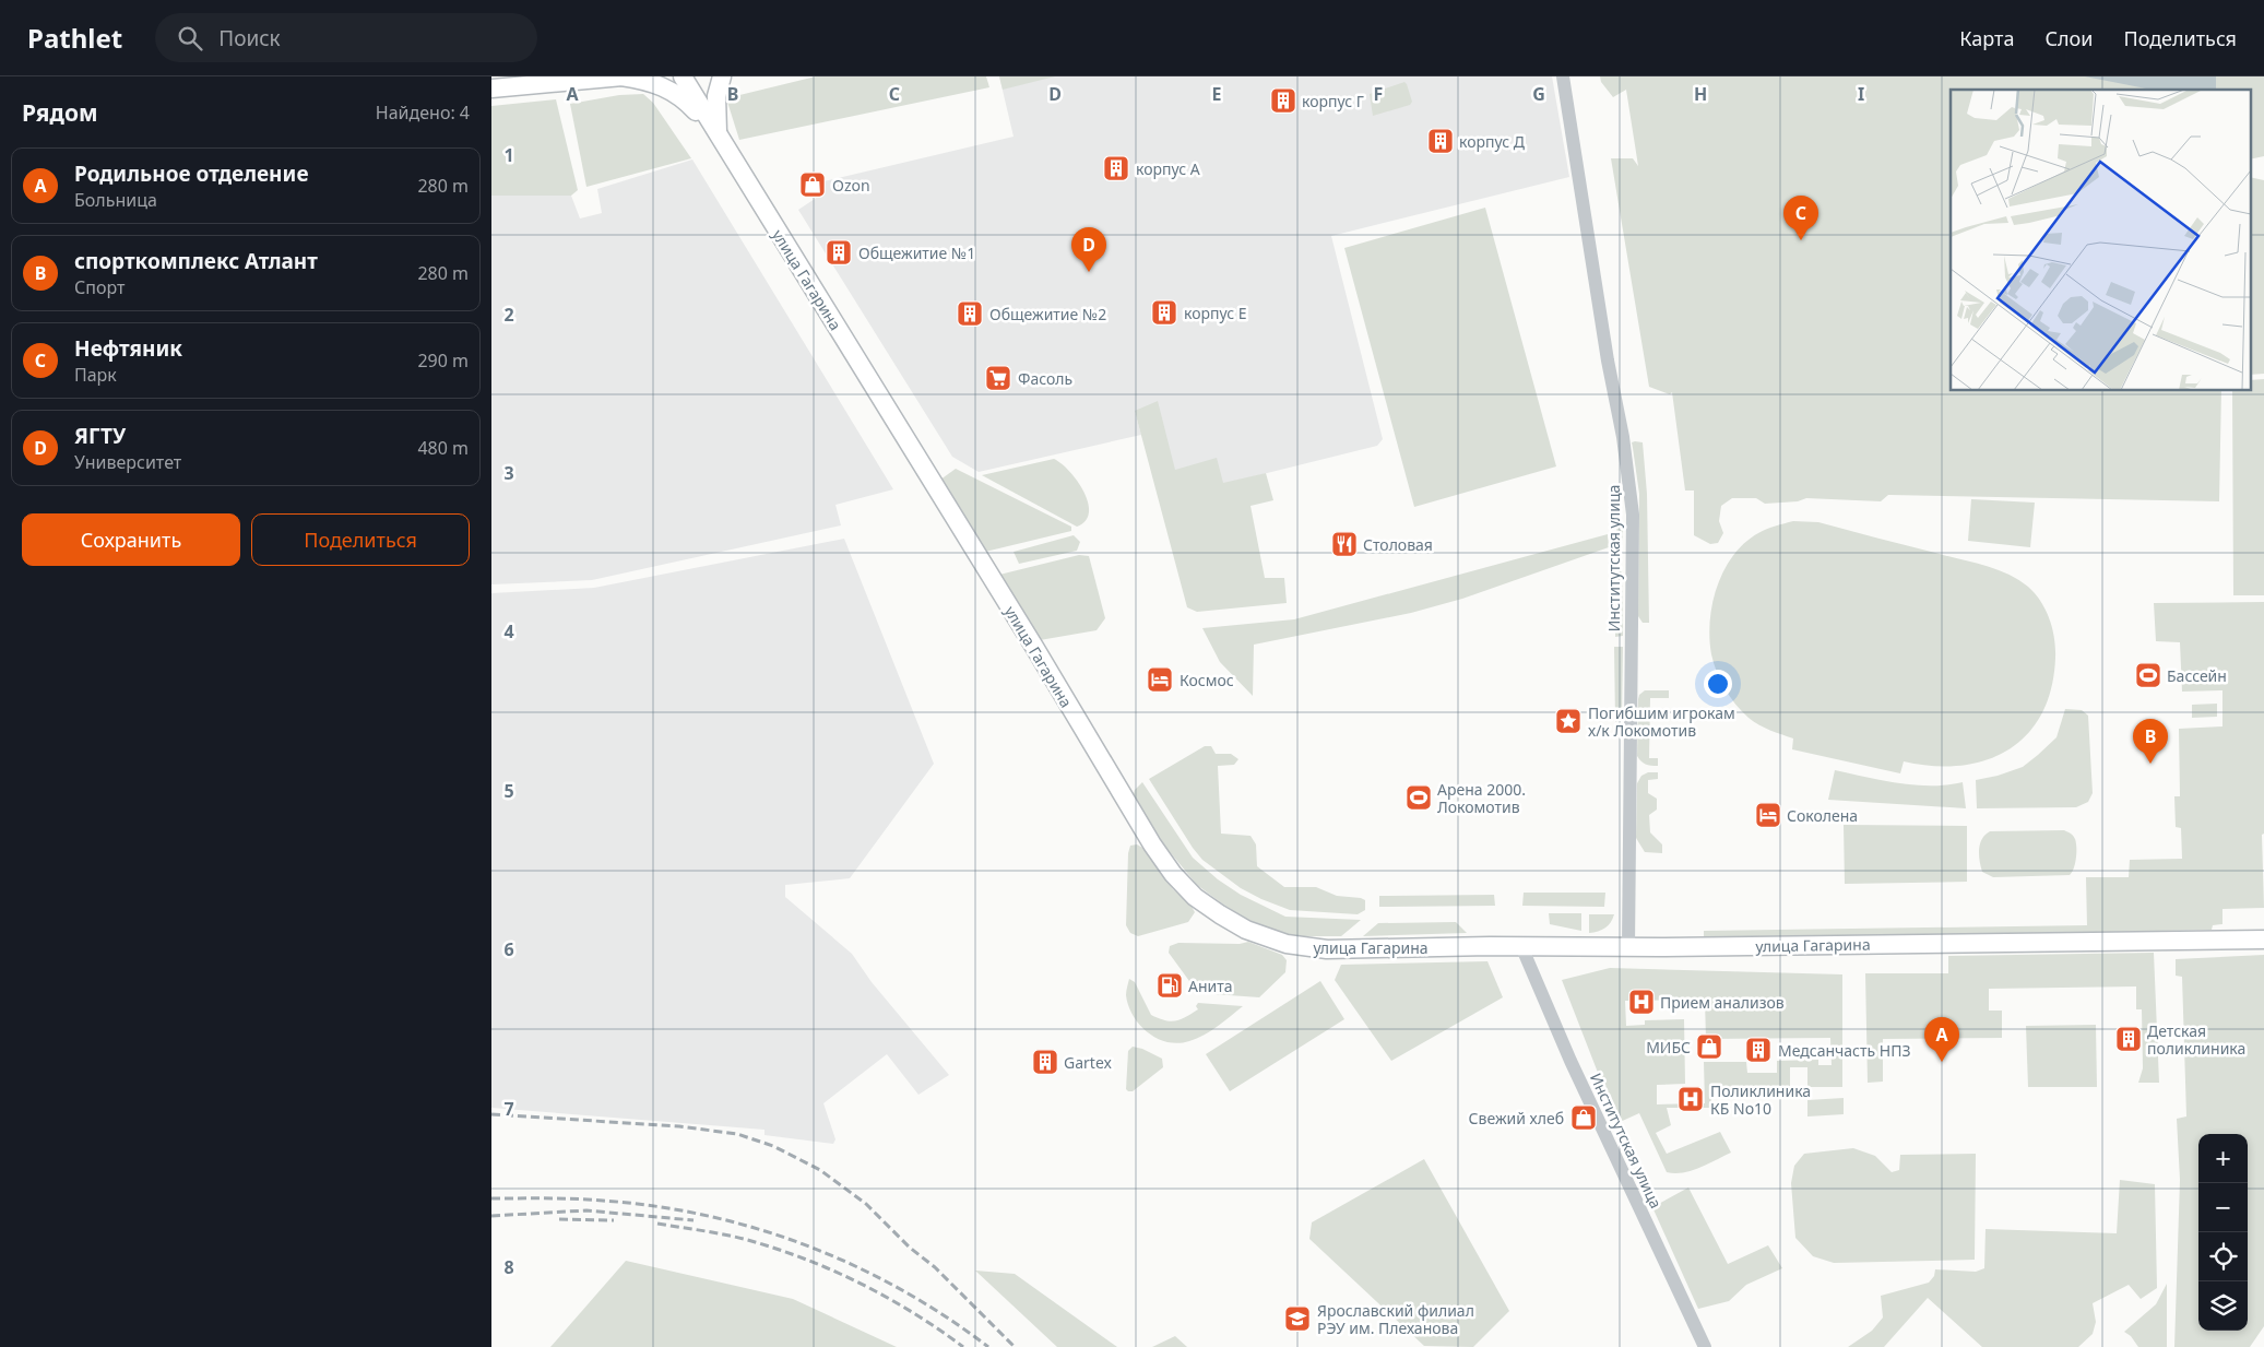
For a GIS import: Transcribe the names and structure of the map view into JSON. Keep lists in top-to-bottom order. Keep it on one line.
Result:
{"streets":{"main road":["улица Гагарина"],"street":["Институтская улица"]},"crossings":[["улица Гагарина","Институтская улица"]],"places":{"building":["корпус Г","корпус Д","корпус А","Общежитие №1","корпус Е","Общежитие №2","Детская поликлиника","Медсанчасть НПЗ","Gartex"],"shop":["Ozon","МИБС","Свежий хлеб"],"supermarket":["Фасоль"],"restaurant":["Столовая"],"sports":["Бассейн","Арена 2000. Локомотив"],"hotel":["Космос","Соколена"],"place":["Погибшим игрокам х/к Локомотив"],"fuel station":["Анита"],"hospital":["Прием анализов","Поликлиника КБ No10"],"school or university":["Ярославский филиал РЭУ им. Плеханова"]},"page":{"header":"Pathlet","search":"Поиск","nav":["Карта","Слои","Поделиться"],"heading":["Рядом","Найдено: 4"],"list":[{"mark":"A","name":"Родильное отделение","note":"Больница","value":"280 m"},{"mark":"B","name":"спорткомплекс Атлант","note":"Спорт","value":"280 m"},{"mark":"C","name":"Нефтяник","note":"Парк","value":"290 m"},{"mark":"D","name":"ЯГТУ","note":"Университет","value":"480 m"}],"pins":["C","D","B","A"],"buttons":["Сохранить","Поделиться"],"map_buttons":["+","−"]},"grid":{"columns":["A","B","C","D","E","F","G","H","I"],"rows":["1","2","3","4","5","6","7","8"]}}
